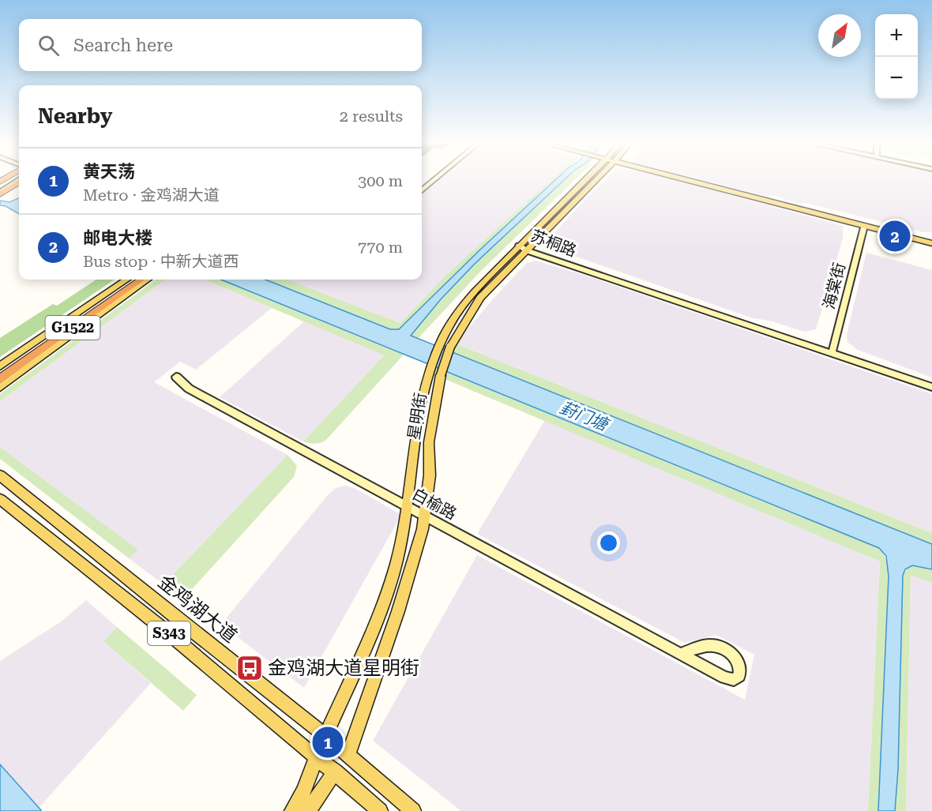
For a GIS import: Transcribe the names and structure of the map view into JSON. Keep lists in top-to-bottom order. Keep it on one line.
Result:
{"streets":{"highway":["G1522"],"main road":["星明街","金鸡湖大道","S343"],"street":["苏桐路","海棠街","白榆路"]},"crossings":[["苏桐路","海棠街"],["苏桐路","星明街"],["星明街","白榆路"],["星明街","金鸡湖大道"],["星明街","S343"]],"water":["葑门塘"],"places":{"bus stop":["金鸡湖大道星明街"]},"north":"top right","page":{"map_buttons":["+","−"],"search":"Search here","heading":["Nearby","2 results"],"list":[{"mark":"1","name":"黄天荡","note":"Metro · 金鸡湖大道","value":"300 m"},{"mark":"2","name":"邮电大楼","note":"Bus stop · 中新大道西","value":"770 m"}],"pins":["2","1"]}}
